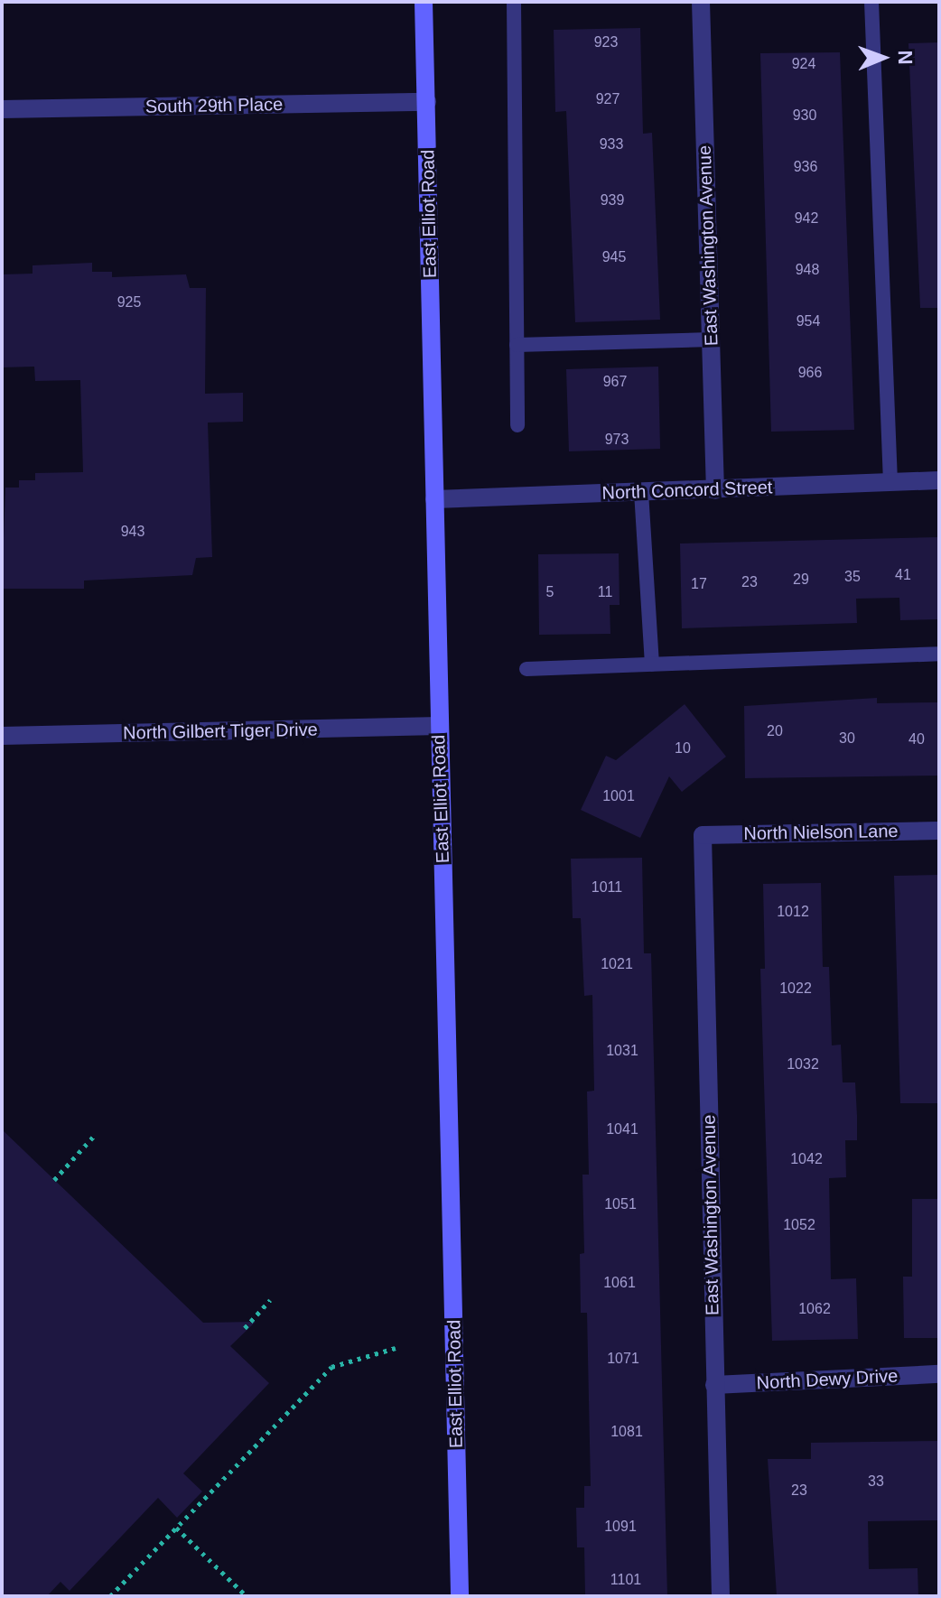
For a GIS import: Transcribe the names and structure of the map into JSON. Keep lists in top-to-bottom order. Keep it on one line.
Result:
{"streets":{"main road":["East Elliot Road"],"street":["South 29th Place","East Washington Avenue","North Concord Street","North Gilbert Tiger Drive","North Nielson Lane","North Dewy Drive"]},"crossings":[["South 29th Place","East Elliot Road"],["East Elliot Road","North Concord Street"],["East Elliot Road","North Gilbert Tiger Drive"],["East Washington Avenue","North Concord Street"],["East Washington Avenue","North Nielson Lane"],["East Washington Avenue","North Dewy Drive"]],"house_numbers":["923","924","927","930","933","936","939","942","945","948","925","954","966","967","973","943","41","35","29","23","17","5","11","20","30","40","10","1001","1011","1012","1021","1022","1031","1032","1041","1042","1051","1052","1061","1062","1071","1081","33","23","1091","1101"],"north":"right"}
